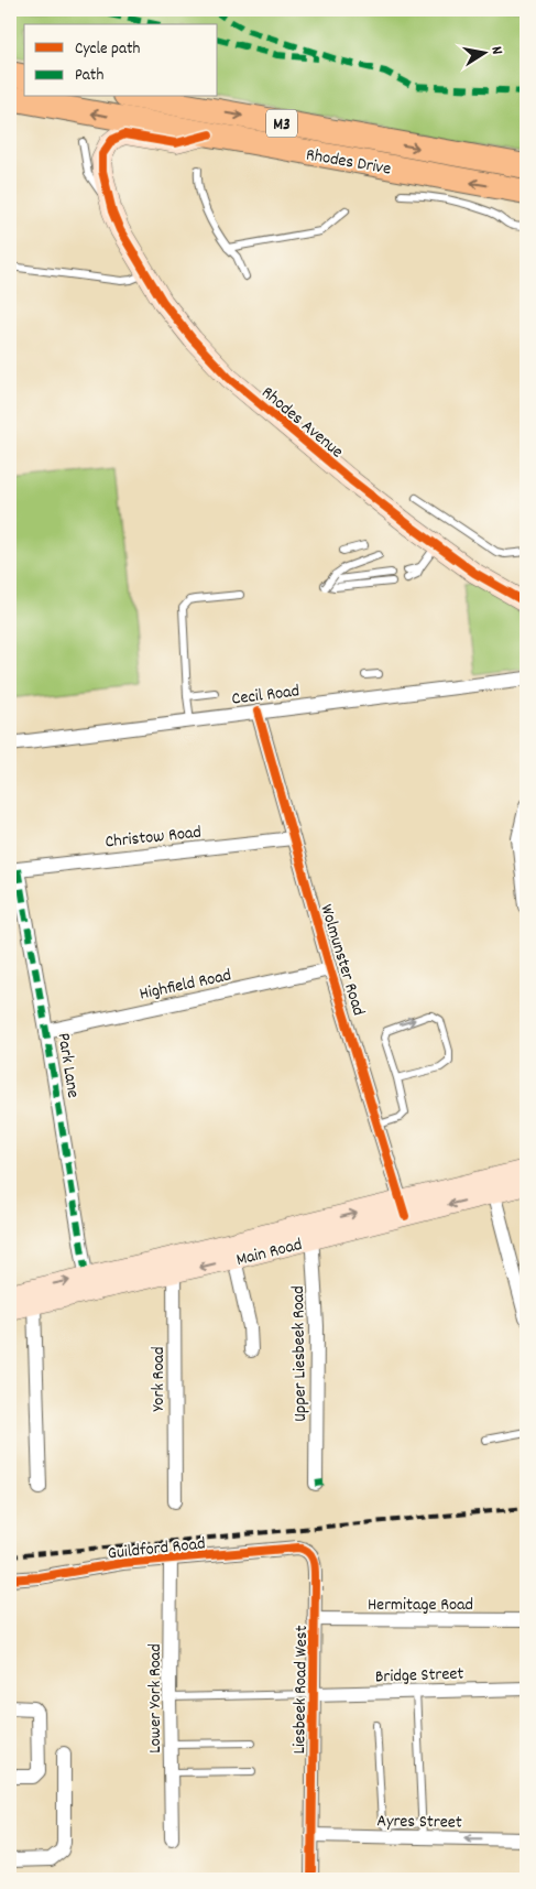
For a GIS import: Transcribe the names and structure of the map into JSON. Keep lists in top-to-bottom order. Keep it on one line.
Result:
{"streets":{"highway":["M3","Rhodes Drive"],"main road":["Rhodes Avenue","Main Road"],"street":["Cecil Road","Christow Road","Wolmunster Road","Highfield Road","Park Lane","Upper Liesbeek Road","York Road","Guildford Road","Hermitage Road","Bridge Street","Liesbeek Road West","Lower York Road","Ayres Street"]},"crossings":[["Rhodes Drive","Rhodes Avenue"],["Cecil Road","Wolmunster Road"],["Christow Road","Wolmunster Road"],["Christow Road","Park Lane"],["Wolmunster Road","Highfield Road"],["Wolmunster Road","Main Road"],["Highfield Road","Park Lane"],["Main Road","Upper Liesbeek Road"],["Main Road","York Road"],["Guildford Road","Liesbeek Road West"],["Guildford Road","Lower York Road"],["Hermitage Road","Liesbeek Road West"],["Bridge Street","Liesbeek Road West"],["Liesbeek Road West","Ayres Street"]],"one_way":["Ayres Street"],"legend":["Cycle path","Path"],"north":"right"}
